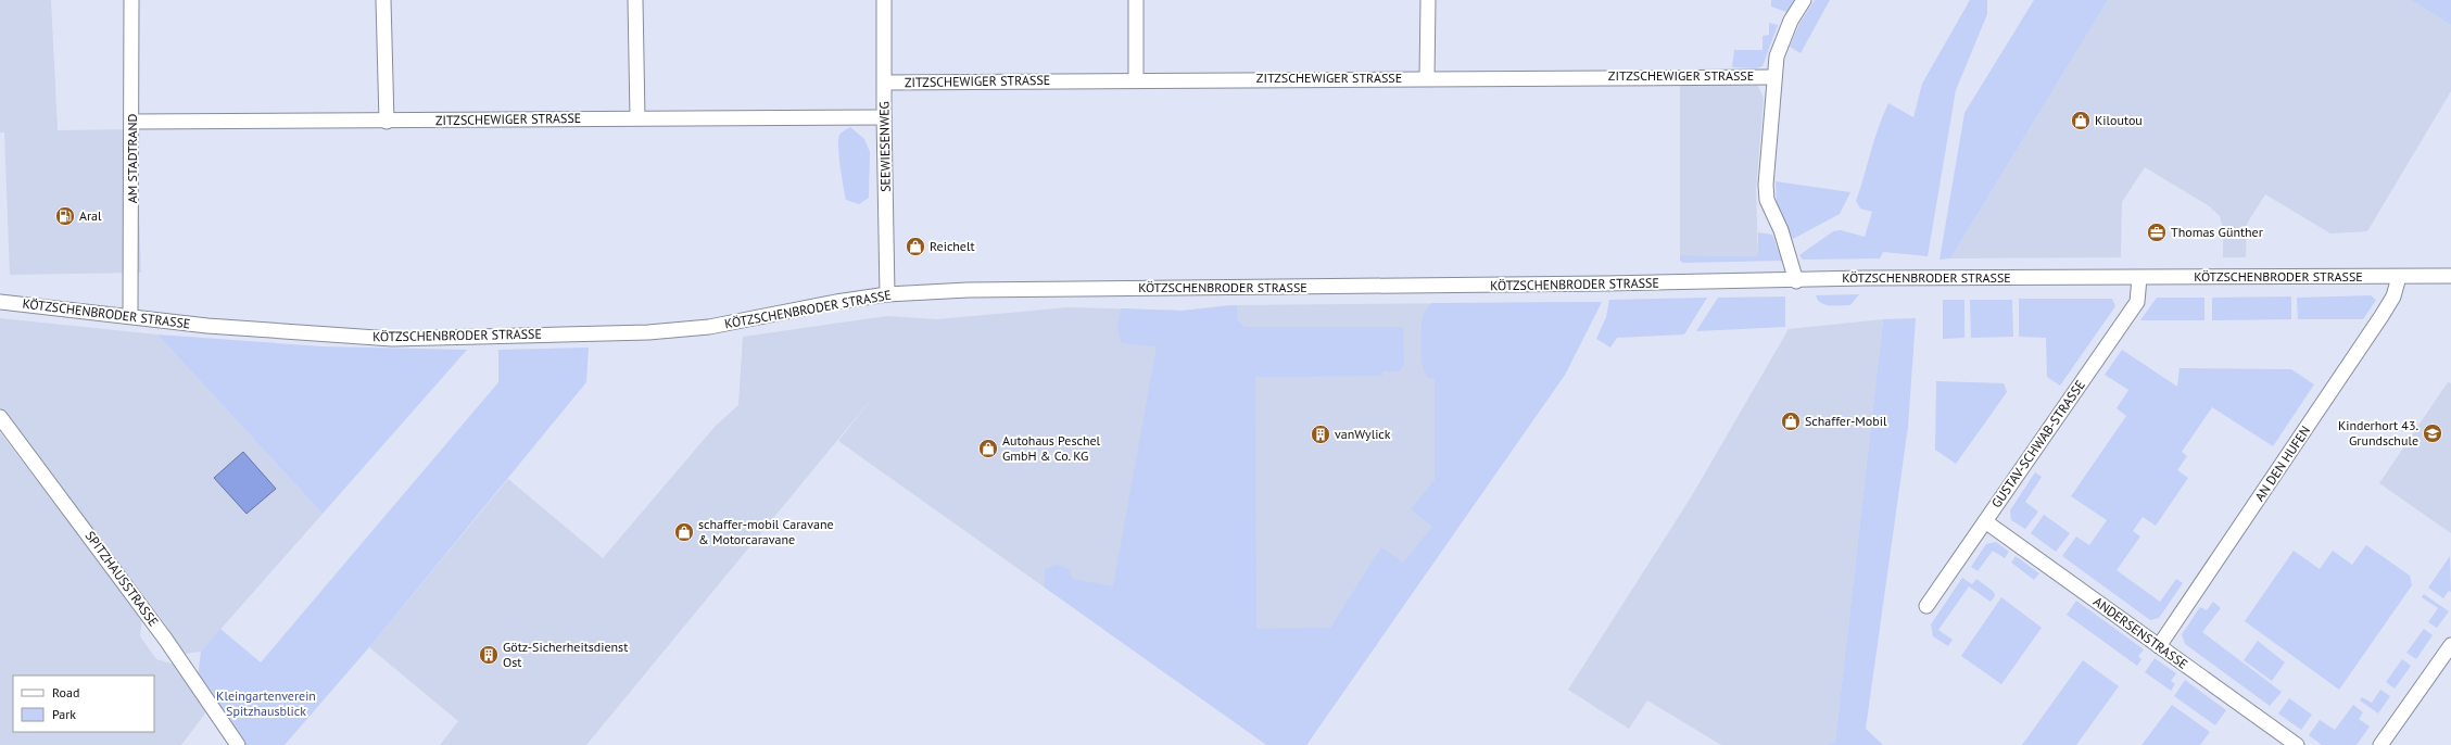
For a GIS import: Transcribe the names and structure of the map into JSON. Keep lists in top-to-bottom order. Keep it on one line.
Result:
{"streets":{"street":["ZITZSCHEWIGER STRASSE","SEEWIESENWEG","AM STADTRAND","KÖTZSCHENBRODER STRASSE","GUSTAV-SCHWAB-STRASSE","AN DEN HUFEN","SPITZHAUSSTRASSE","ANDERSENSTRASSE"]},"crossings":[["ZITZSCHEWIGER STRASSE","SEEWIESENWEG"],["ZITZSCHEWIGER STRASSE","AM STADTRAND"],["SEEWIESENWEG","KÖTZSCHENBRODER STRASSE"],["AM STADTRAND","KÖTZSCHENBRODER STRASSE"],["KÖTZSCHENBRODER STRASSE","GUSTAV-SCHWAB-STRASSE"],["KÖTZSCHENBRODER STRASSE","AN DEN HUFEN"],["GUSTAV-SCHWAB-STRASSE","ANDERSENSTRASSE"],["AN DEN HUFEN","ANDERSENSTRASSE"]],"parks":["Kleingartenverein Spitzhausblick"],"places":{"shop":["Kiloutou","Reichelt","Schaffer-Mobil","Autohaus Peschel GmbH & Co. KG","schaffer-mobil Caravane & Motorcaravane"],"fuel station":["Aral"],"office":["Thomas Günther"],"school or university":["Kinderhort 43. Grundschule"],"building":["vanWylick","Götz-Sicherheitsdienst Ost"]},"legend":["Road","Park"]}
